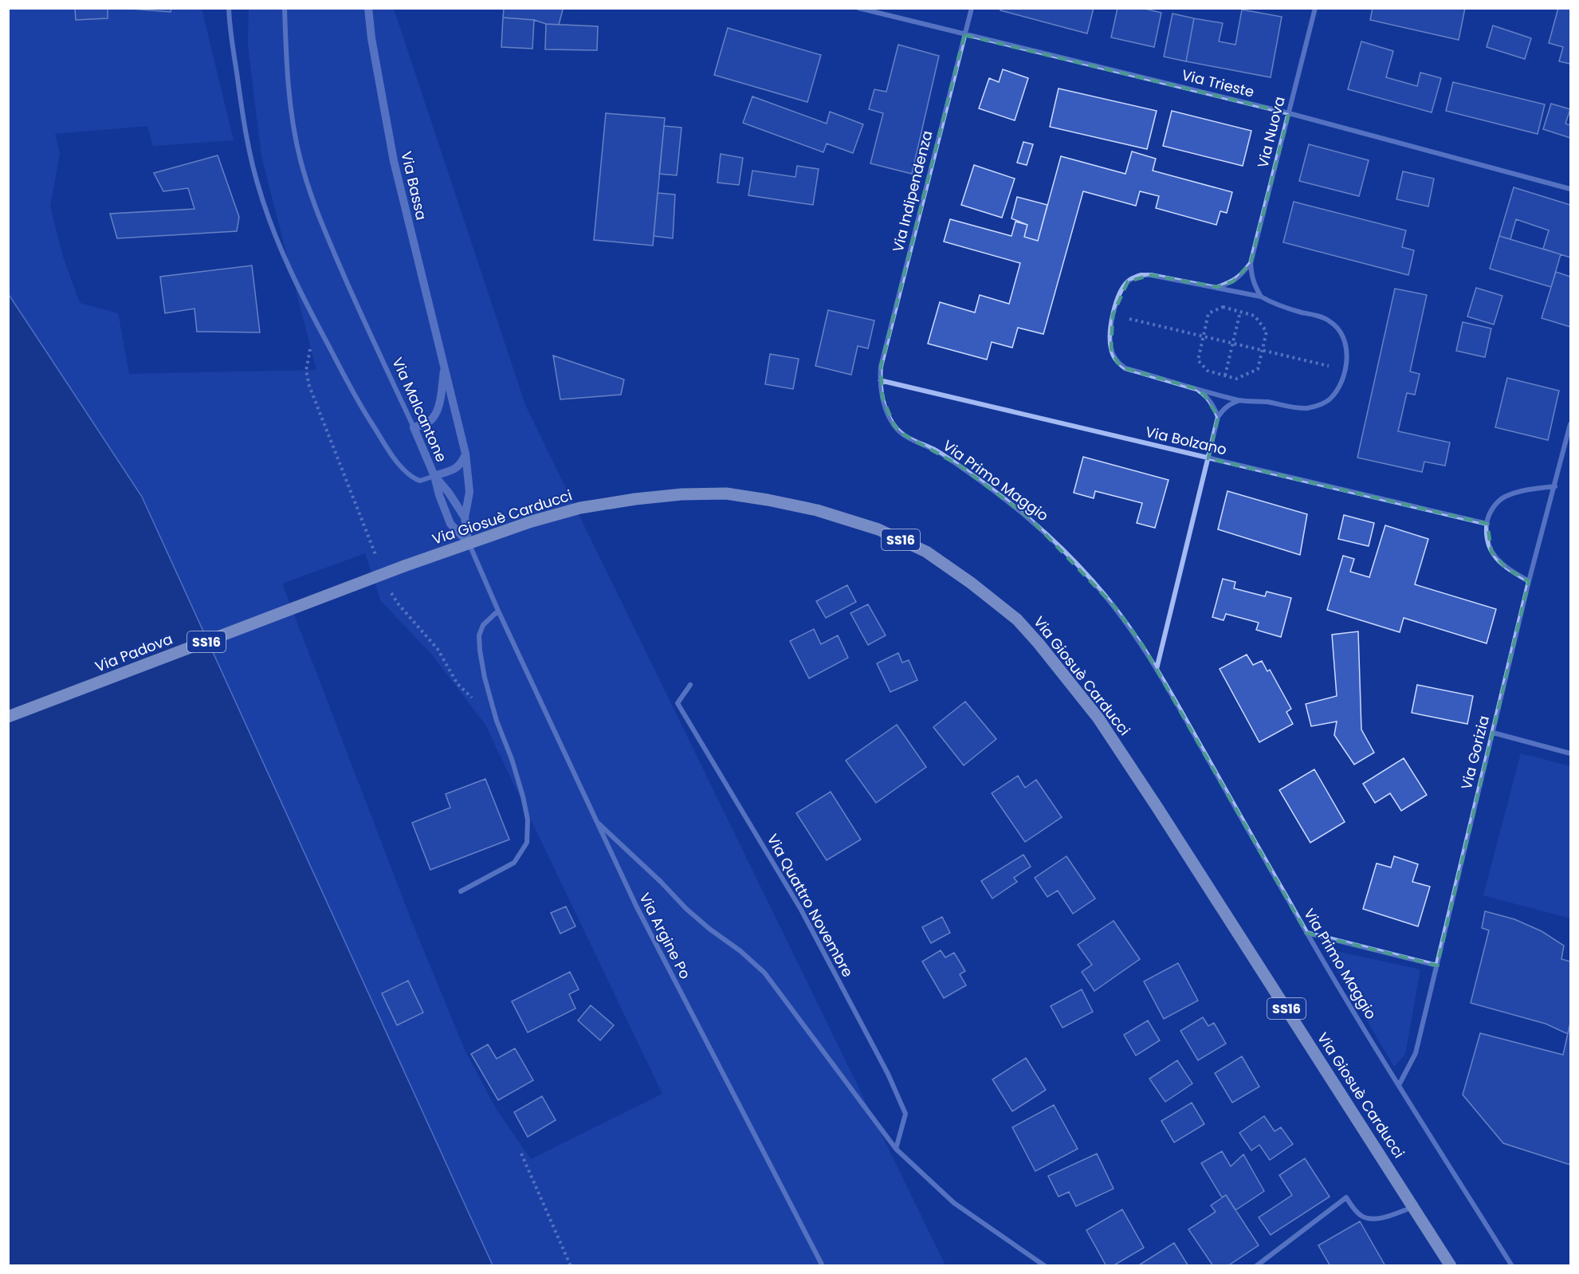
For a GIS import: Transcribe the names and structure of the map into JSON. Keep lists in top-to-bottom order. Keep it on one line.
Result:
{"streets":{"main road":["Via Giosuè Carducci","SS16","Via Padova"],"street":["Via Trieste","Via Nuova","Via Bassa","Via Indipendenza","Via Malcantone","Via Bolzano","Via Primo Maggio","Via Gorizia","Via Quattro Novembre","Via Argine Po"]},"crossings":[["Via Trieste","Via Nuova"],["Via Trieste","Via Indipendenza"],["Via Indipendenza","Via Bolzano"],["Via Indipendenza","Via Primo Maggio"],["Via Bolzano","Via Primo Maggio"],["Via Primo Maggio","Via Gorizia"],["Via Giosuè Carducci","Via Padova"],["Via Giosuè Carducci","Via Argine Po"]]}
